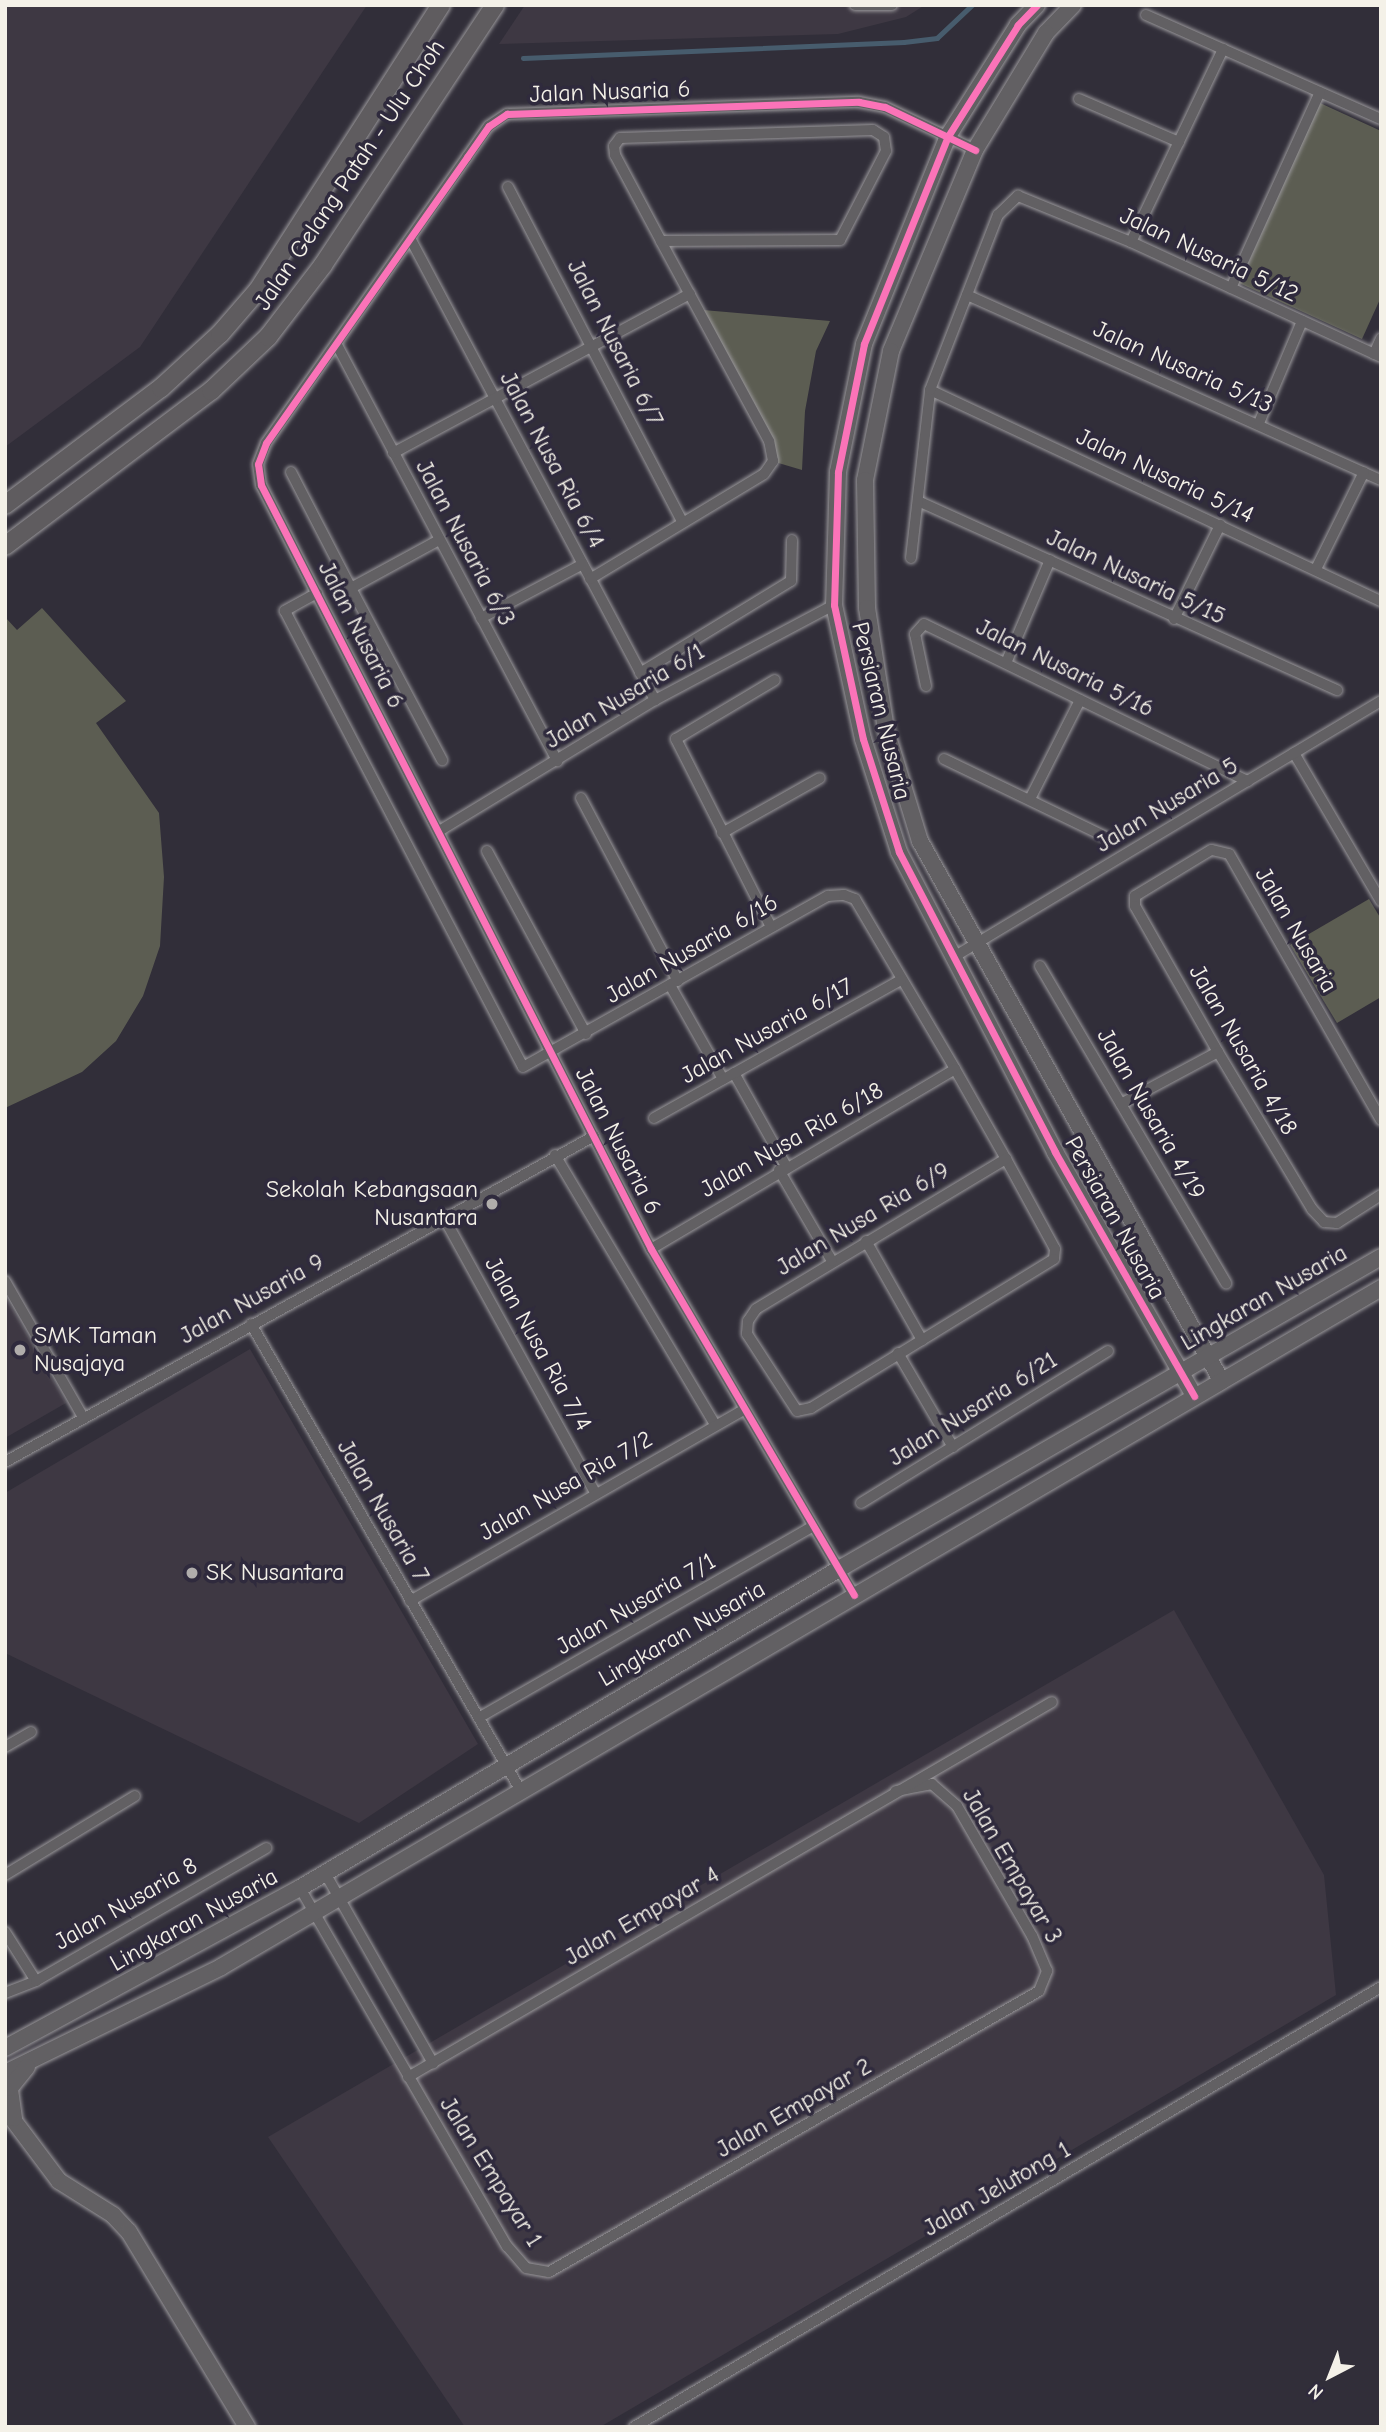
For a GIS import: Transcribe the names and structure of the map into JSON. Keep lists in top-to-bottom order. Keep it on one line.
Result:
{"streets":{"main road":["Jalan Gelang Patah - Ulu Choh"],"street":["Jalan Nusaria 6","Jalan Nusaria 5/12","Jalan Nusaria 6/7","Jalan Nusaria 5/13","Jalan Nusa Ria 6/4","Jalan Nusaria 5/14","Jalan Nusaria 6/3","Jalan Nusaria 5/15","Jalan Nusaria 5/16","Jalan Nusaria 6/1","Persiaran Nusaria","Jalan Nusaria 5","Jalan Nusaria","Jalan Nusaria 6/16","Jalan Nusaria 6/17","Jalan Nusaria 4/18","Jalan Nusaria 4/19","Jalan Nusa Ria 6/18","Jalan Nusa Ria 6/9","Lingkaran Nusaria","Jalan Nusaria 9","Jalan Nusa Ria 7/4","Jalan Nusaria 6/21","Jalan Nusa Ria 7/2","Jalan Nusaria 7","Jalan Nusaria 7/1","Jalan Empayar 3","Jalan Nusaria 8","Jalan Empayar 4","Jalan Empayar 2","Jalan Empayar 1","Jalan Jelutong 1"]},"crossings":[["Jalan Nusaria 6","Jalan Nusa Ria 6/4"],["Jalan Nusaria 6","Jalan Nusaria 6/3"],["Jalan Nusaria 6","Jalan Nusaria 6/1"],["Jalan Nusaria 6","Persiaran Nusaria"],["Jalan Nusaria 6","Jalan Nusaria 6/16"],["Jalan Nusaria 6","Jalan Nusa Ria 6/18"],["Jalan Nusaria 6","Lingkaran Nusaria"],["Jalan Nusaria 6","Jalan Nusaria 9"],["Jalan Nusaria 6","Jalan Nusa Ria 7/2"],["Jalan Nusaria 6","Jalan Nusaria 7/1"],["Jalan Nusaria 5/12","Jalan Nusaria 5/13"],["Jalan Nusa Ria 6/4","Jalan Nusaria 6/1"],["Jalan Nusaria 6/3","Jalan Nusaria 6/1"],["Jalan Nusaria 5/16","Jalan Nusaria 5"],["Jalan Nusaria 6/1","Persiaran Nusaria"],["Persiaran Nusaria","Jalan Nusaria 5"],["Persiaran Nusaria","Lingkaran Nusaria"],["Jalan Nusaria","Jalan Nusaria 4/18"],["Jalan Nusaria 6/16","Jalan Nusaria 6/17"],["Lingkaran Nusaria","Jalan Nusaria 7"],["Lingkaran Nusaria","Jalan Empayar 1"],["Jalan Nusaria 9","Jalan Nusa Ria 7/4"],["Jalan Nusaria 9","Jalan Nusaria 7"],["Jalan Nusa Ria 7/4","Jalan Nusa Ria 7/2"],["Jalan Nusa Ria 7/2","Jalan Nusaria 7"],["Jalan Nusaria 7","Jalan Nusaria 7/1"],["Jalan Empayar 3","Jalan Empayar 4"],["Jalan Empayar 3","Jalan Empayar 2"],["Jalan Empayar 4","Jalan Empayar 1"],["Jalan Empayar 2","Jalan Empayar 1"]],"places":["Sekolah Kebangsaan Nusantara","SMK Taman Nusajaya","SK Nusantara"],"north":"bottom left"}
